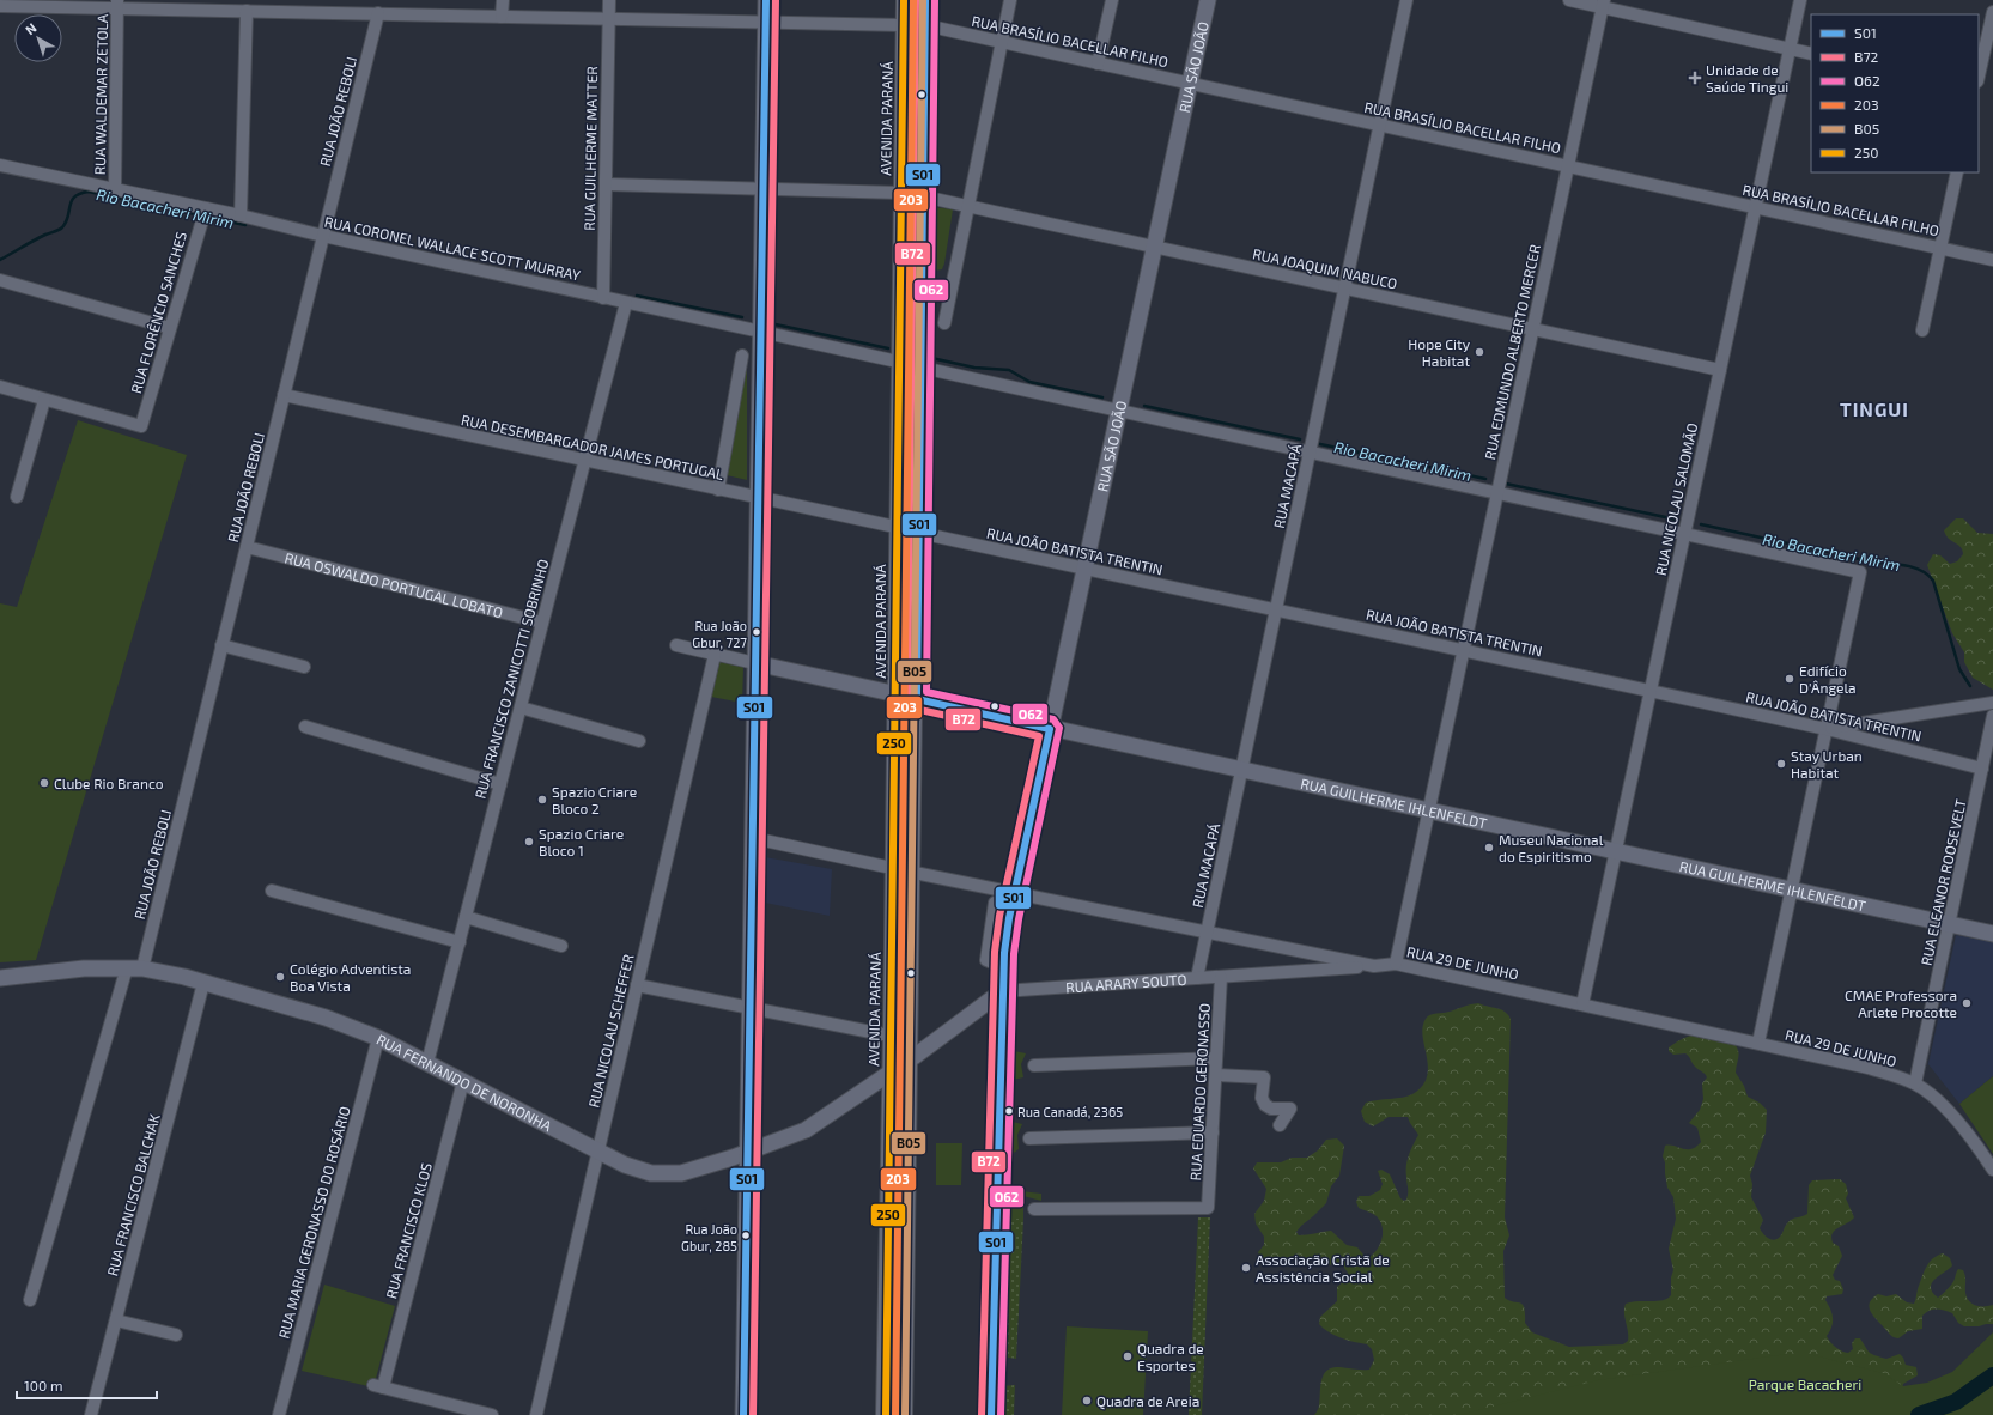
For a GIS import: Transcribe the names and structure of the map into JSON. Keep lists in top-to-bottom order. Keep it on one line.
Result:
{"streets":{"main road":["RUA SÃO JOÃO","RUA GUILHERME IHLENFELDT","RUA FERNANDO DE NORONHA"],"street":["RUA BRASÍLIO BACELLAR FILHO","RUA WALDEMAR ZETOLA","RUA JOÃO REBOLI","AVENIDA PARANÁ","RUA GUILHERME MATTER","RUA CORONEL WALLACE SCOTT MURRAY","RUA JOAQUIM NABUCO","RUA FLORÊNCIO SANCHES","RUA EDMUNDO ALBERTO MERCER","RUA DESEMBARGADOR JAMES PORTUGAL","RUA MACAPÁ","RUA NICOLAU SALOMÃO","RUA JOÃO BATISTA TRENTIN","RUA OSWALDO PORTUGAL LOBATO","RUA FRANCISCO ZANICOTTI SOBRINHO","RUA ELEANOR ROOSEVELT","RUA 29 DE JUNHO","RUA ARARY SOUTO","RUA NICOLAU SCHEFFER","RUA EDUARDO GERONASSO","RUA FRANCISCO BALCHAK","RUA MARIA GERONASSO DO ROSÁRIO","RUA FRANCISCO KLOS"]},"crossings":[["RUA BRASÍLIO BACELLAR FILHO","RUA SÃO JOÃO"],["RUA BRASÍLIO BACELLAR FILHO","AVENIDA PARANÁ"],["RUA BRASÍLIO BACELLAR FILHO","RUA EDMUNDO ALBERTO MERCER"],["RUA BRASÍLIO BACELLAR FILHO","RUA MACAPÁ"],["RUA BRASÍLIO BACELLAR FILHO","RUA NICOLAU SALOMÃO"],["RUA SÃO JOÃO","RUA JOAQUIM NABUCO"],["RUA SÃO JOÃO","RUA JOÃO BATISTA TRENTIN"],["RUA SÃO JOÃO","RUA GUILHERME IHLENFELDT"],["RUA SÃO JOÃO","RUA 29 DE JUNHO"],["RUA SÃO JOÃO","RUA ARARY SOUTO"],["RUA WALDEMAR ZETOLA","RUA CORONEL WALLACE SCOTT MURRAY"],["RUA JOÃO REBOLI","RUA CORONEL WALLACE SCOTT MURRAY"],["RUA JOÃO REBOLI","RUA DESEMBARGADOR JAMES PORTUGAL"],["RUA JOÃO REBOLI","RUA OSWALDO PORTUGAL LOBATO"],["RUA JOÃO REBOLI","RUA FERNANDO DE NORONHA"],["AVENIDA PARANÁ","RUA CORONEL WALLACE SCOTT MURRAY"],["AVENIDA PARANÁ","RUA JOAQUIM NABUCO"],["AVENIDA PARANÁ","RUA DESEMBARGADOR JAMES PORTUGAL"],["AVENIDA PARANÁ","RUA JOÃO BATISTA TRENTIN"],["AVENIDA PARANÁ","RUA GUILHERME IHLENFELDT"],["AVENIDA PARANÁ","RUA 29 DE JUNHO"],["AVENIDA PARANÁ","RUA FERNANDO DE NORONHA"],["RUA GUILHERME MATTER","RUA CORONEL WALLACE SCOTT MURRAY"],["RUA GUILHERME MATTER","RUA JOAQUIM NABUCO"],["RUA CORONEL WALLACE SCOTT MURRAY","RUA FLORÊNCIO SANCHES"],["RUA CORONEL WALLACE SCOTT MURRAY","RUA FRANCISCO ZANICOTTI SOBRINHO"],["RUA JOAQUIM NABUCO","RUA EDMUNDO ALBERTO MERCER"],["RUA JOAQUIM NABUCO","RUA MACAPÁ"],["RUA JOAQUIM NABUCO","RUA NICOLAU SALOMÃO"],["RUA EDMUNDO ALBERTO MERCER","RUA JOÃO BATISTA TRENTIN"],["RUA EDMUNDO ALBERTO MERCER","RUA GUILHERME IHLENFELDT"],["RUA EDMUNDO ALBERTO MERCER","RUA 29 DE JUNHO"],["RUA DESEMBARGADOR JAMES PORTUGAL","RUA FRANCISCO ZANICOTTI SOBRINHO"],["RUA MACAPÁ","RUA JOÃO BATISTA TRENTIN"],["RUA MACAPÁ","RUA GUILHERME IHLENFELDT"],["RUA MACAPÁ","RUA 29 DE JUNHO"],["RUA MACAPÁ","RUA ARARY SOUTO"],["RUA NICOLAU SALOMÃO","RUA JOÃO BATISTA TRENTIN"],["RUA NICOLAU SALOMÃO","RUA GUILHERME IHLENFELDT"],["RUA NICOLAU SALOMÃO","RUA 29 DE JUNHO"],["RUA JOÃO BATISTA TRENTIN","RUA ELEANOR ROOSEVELT"],["RUA OSWALDO PORTUGAL LOBATO","RUA FRANCISCO ZANICOTTI SOBRINHO"],["RUA FRANCISCO ZANICOTTI SOBRINHO","RUA FERNANDO DE NORONHA"],["RUA GUILHERME IHLENFELDT","RUA ELEANOR ROOSEVELT"],["RUA ELEANOR ROOSEVELT","RUA 29 DE JUNHO"],["RUA 29 DE JUNHO","RUA ARARY SOUTO"],["RUA ARARY SOUTO","RUA EDUARDO GERONASSO"],["RUA NICOLAU SCHEFFER","RUA FERNANDO DE NORONHA"],["RUA FERNANDO DE NORONHA","RUA FRANCISCO BALCHAK"],["RUA FERNANDO DE NORONHA","RUA MARIA GERONASSO DO ROSÁRIO"],["RUA FERNANDO DE NORONHA","RUA FRANCISCO KLOS"]],"districts":["TINGUI"],"water":["Rio Bacacheri Mirim"],"parks":["Parque Bacacheri"],"places":{"health":["Unidade de Saúde Tingui"],"other":["Hope City Habitat","Rua João Gbur, 727","Edifício D'Ângela","Stay Urban Habitat","Clube Rio Branco","Spazio Criare Bloco 2","Spazio Criare Bloco 1","Museu Nacional do Espiritismo","Colégio Adventista Boa Vista","CMAE Professora Arlete Procotte","Rua Canadá, 2365","Rua João Gbur, 285","Associação Cristã de Assistência Social","Quadra de Esportes","Quadra de Areia"]},"lines":["transit line S01","transit line B72","transit line O62","transit line 203","transit line B05","transit line 250"],"legend":["S01","B72","O62","203","B05","250"],"scale_bar":"100 m","north":"top left"}
